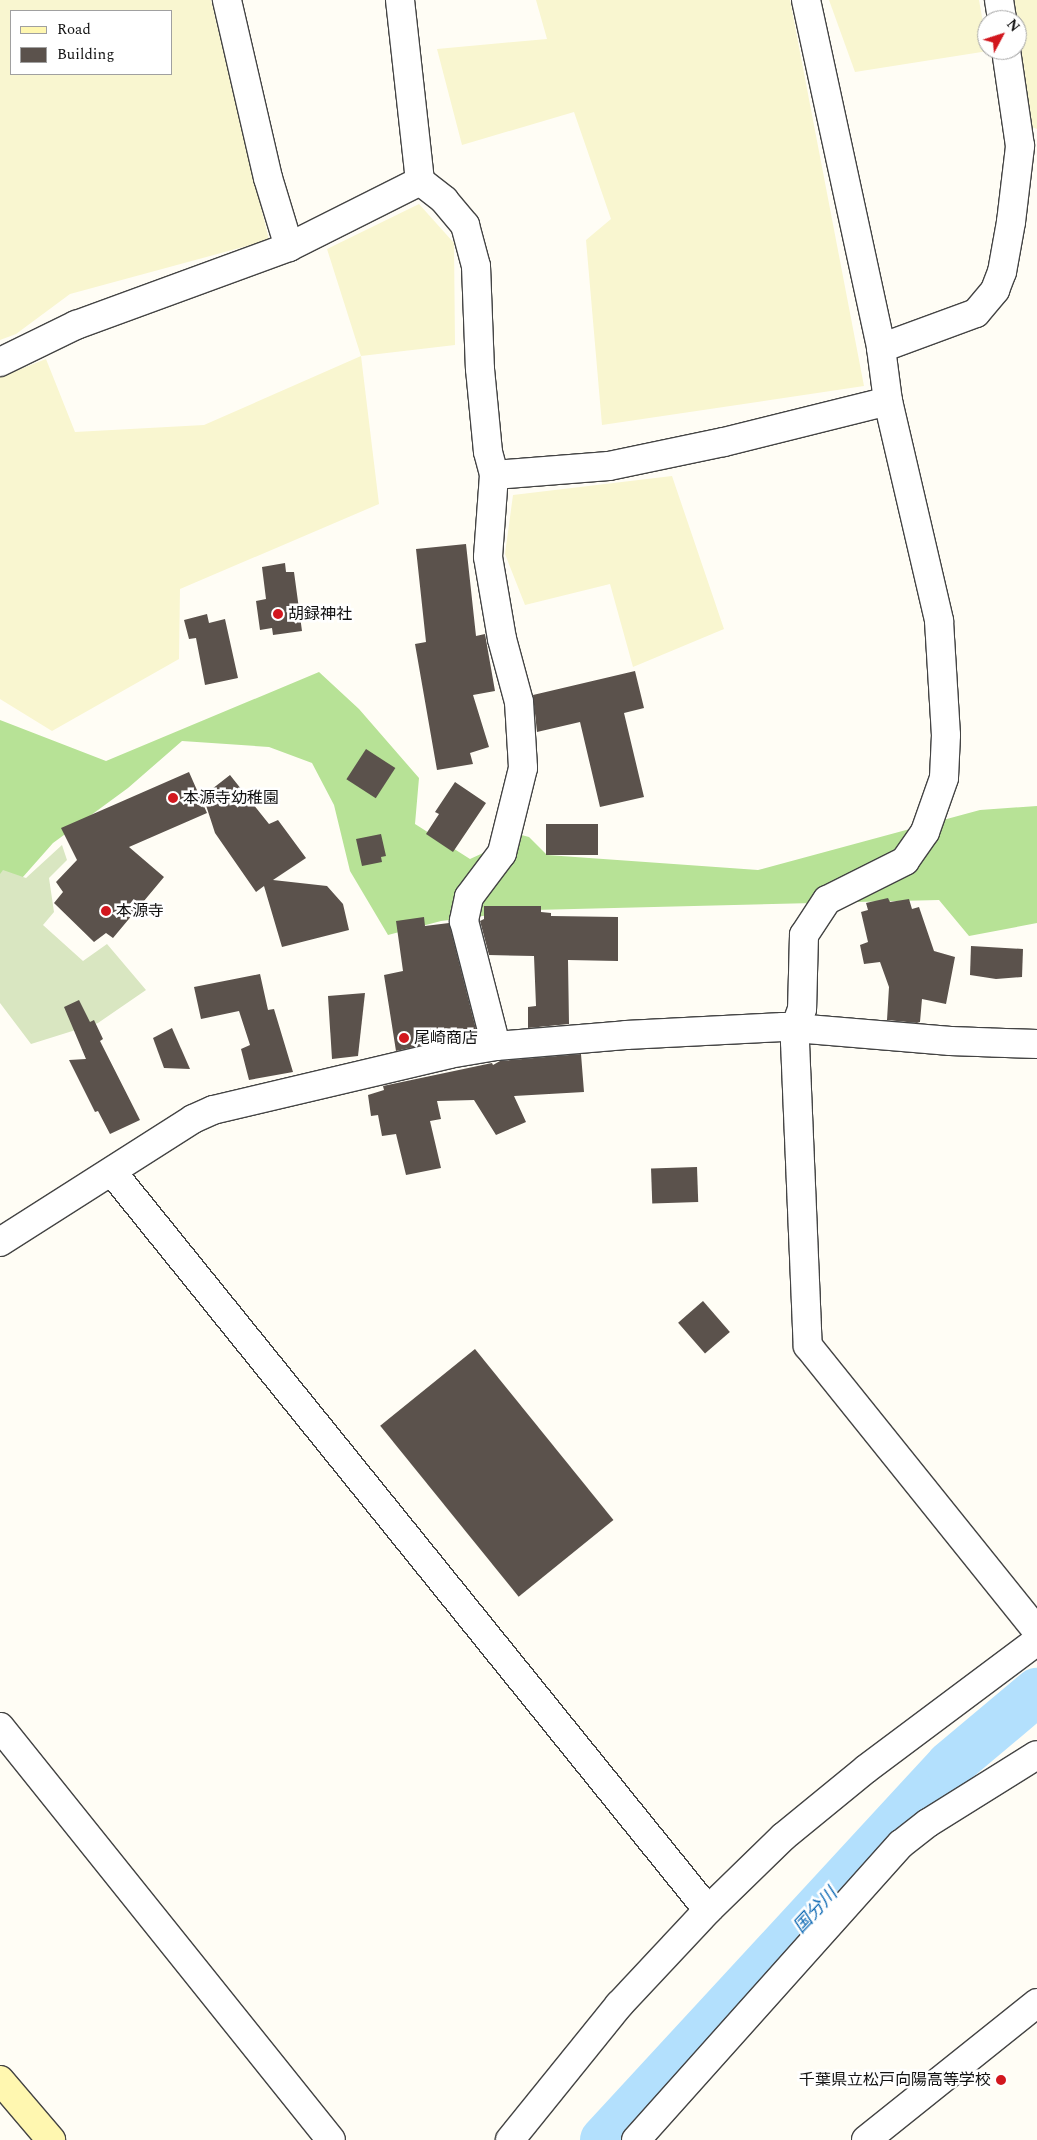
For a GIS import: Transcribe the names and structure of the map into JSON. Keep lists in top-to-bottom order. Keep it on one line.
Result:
{"water":["国分川"],"places":["胡録神社","本源寺幼稚園","本源寺","尾崎商店","千葉県立松戸向陽高等学校"],"legend":["Road","Building"],"north":"top right"}
